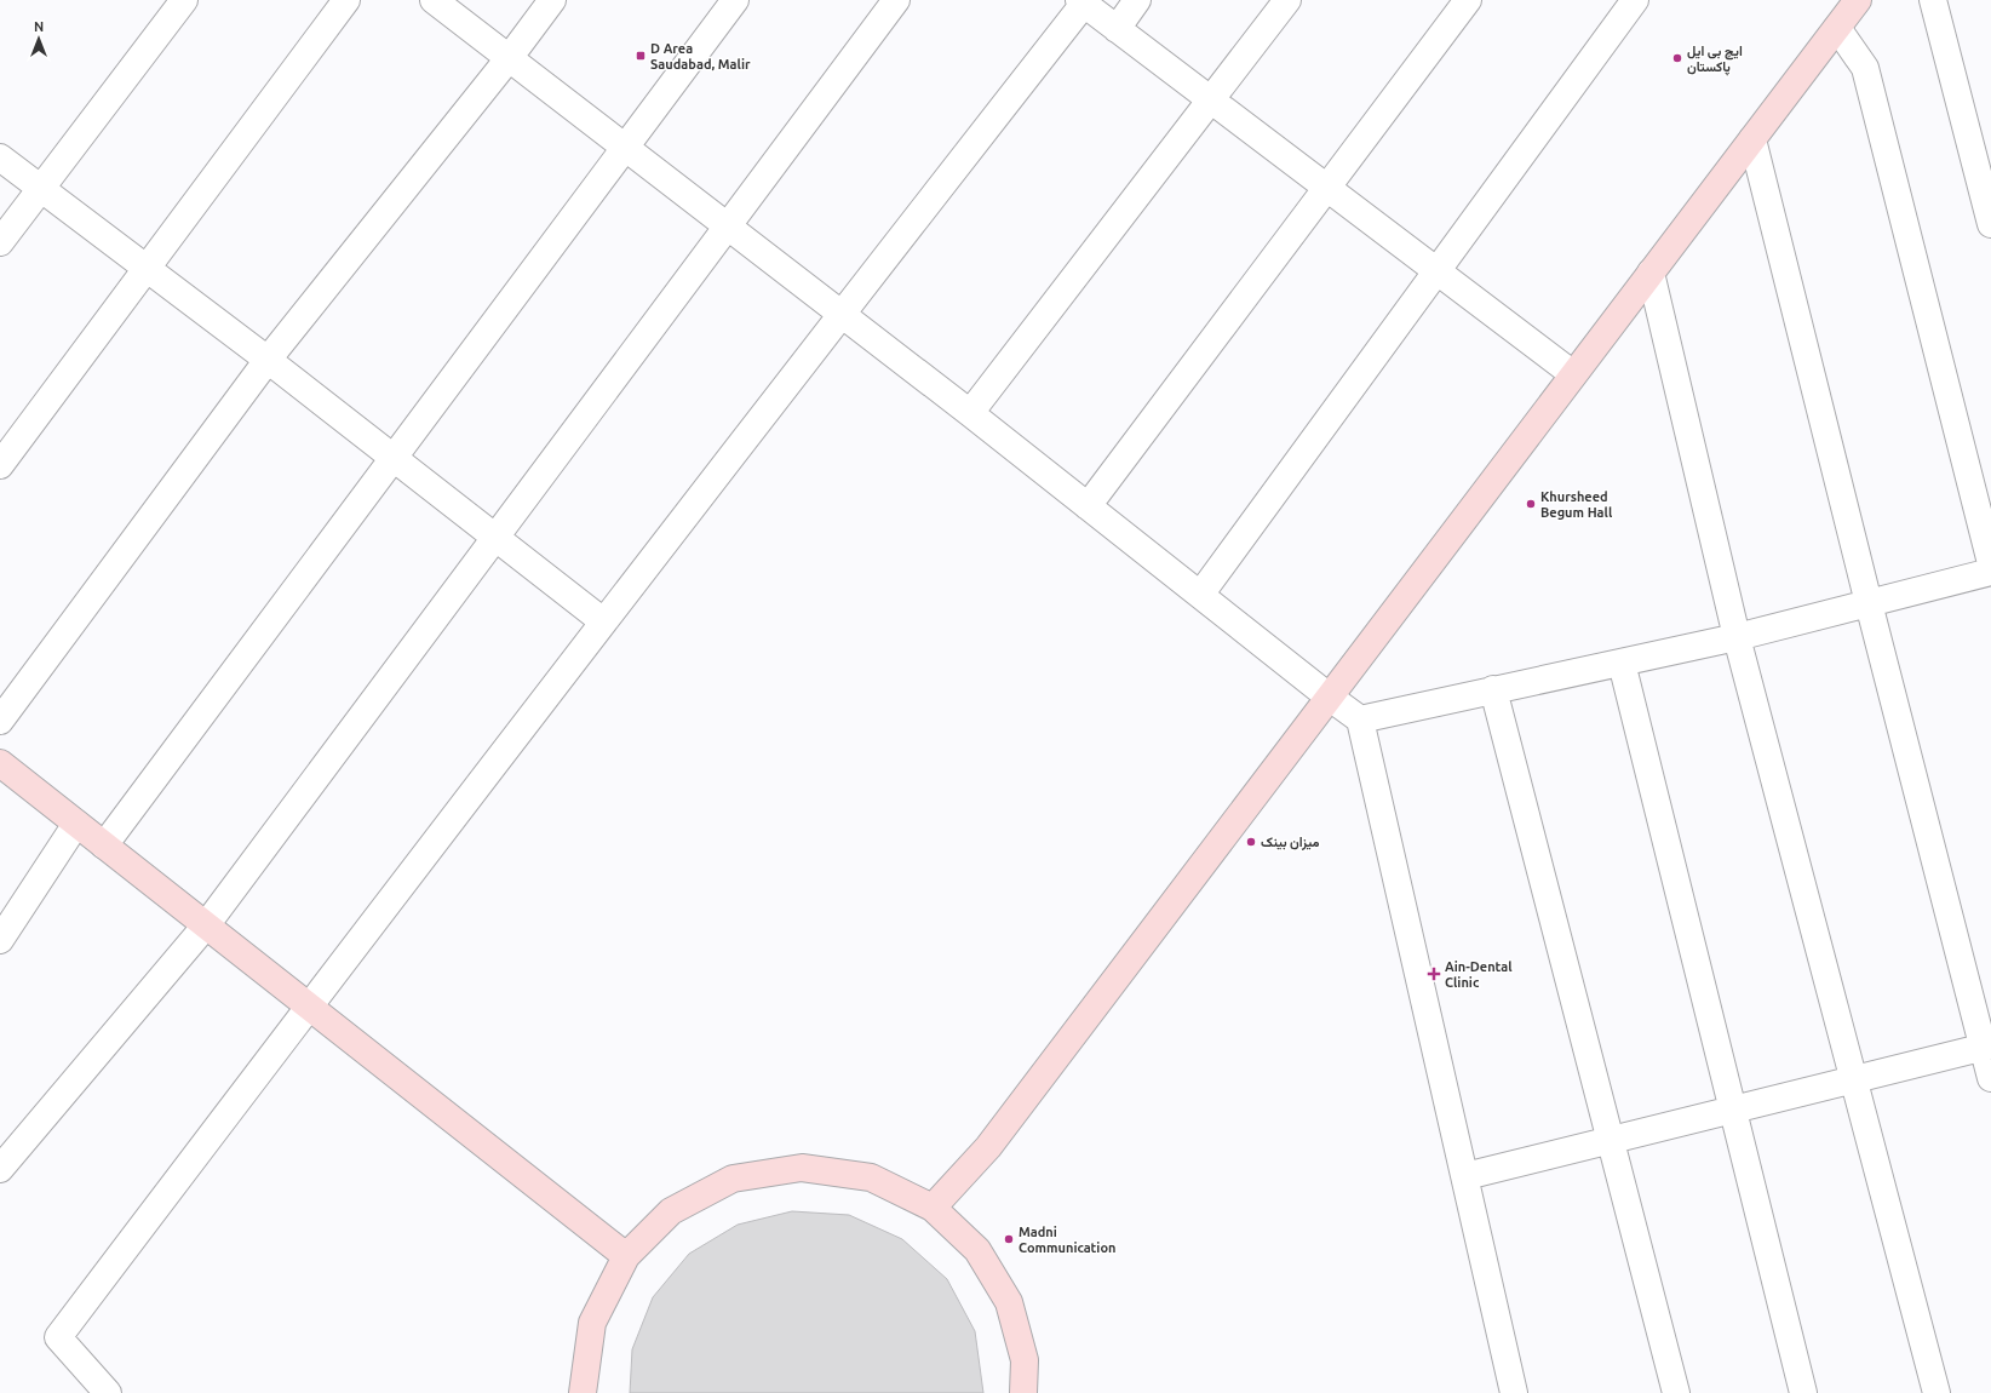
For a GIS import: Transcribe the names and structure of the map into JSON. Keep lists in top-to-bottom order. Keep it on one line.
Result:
{"places":{"transit":["D Area Saudabad, Malir"],"other":["ایچ بی ایل پاکستان","Khursheed Begum Hall","میزان بینک","Madni Communication"],"health":["Ain-Dental Clinic"]},"north":"top"}
